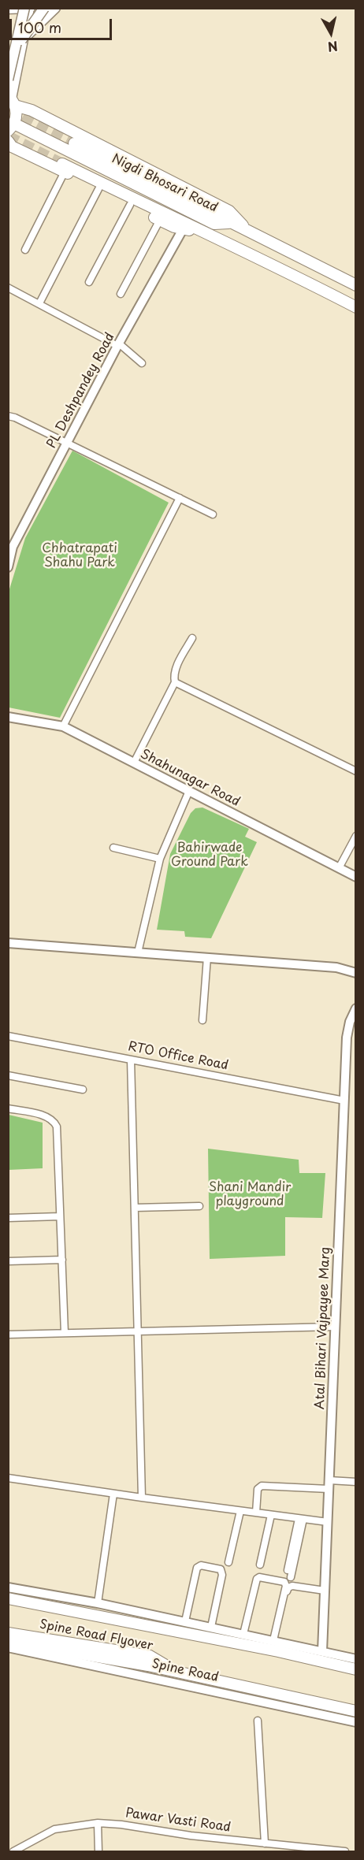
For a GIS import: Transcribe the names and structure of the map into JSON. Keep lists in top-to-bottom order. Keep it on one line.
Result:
{"streets":{"main road":["Nigdi Bhosari Road","Spine Road Flyover","Spine Road"],"street":["PL Deshpandey Road","Shahunagar Road","RTO Office Road","Atal Bihari Vajpayee Marg","Pawar Vasti Road"]},"crossings":[["RTO Office Road","Atal Bihari Vajpayee Marg"],["Spine Road Flyover","Spine Road"]],"parks":["Chhatrapati Shahu Park","Bahirwade Ground Park","Shani Mandir playground"],"scale_bar":"100 m","north":"bottom"}
